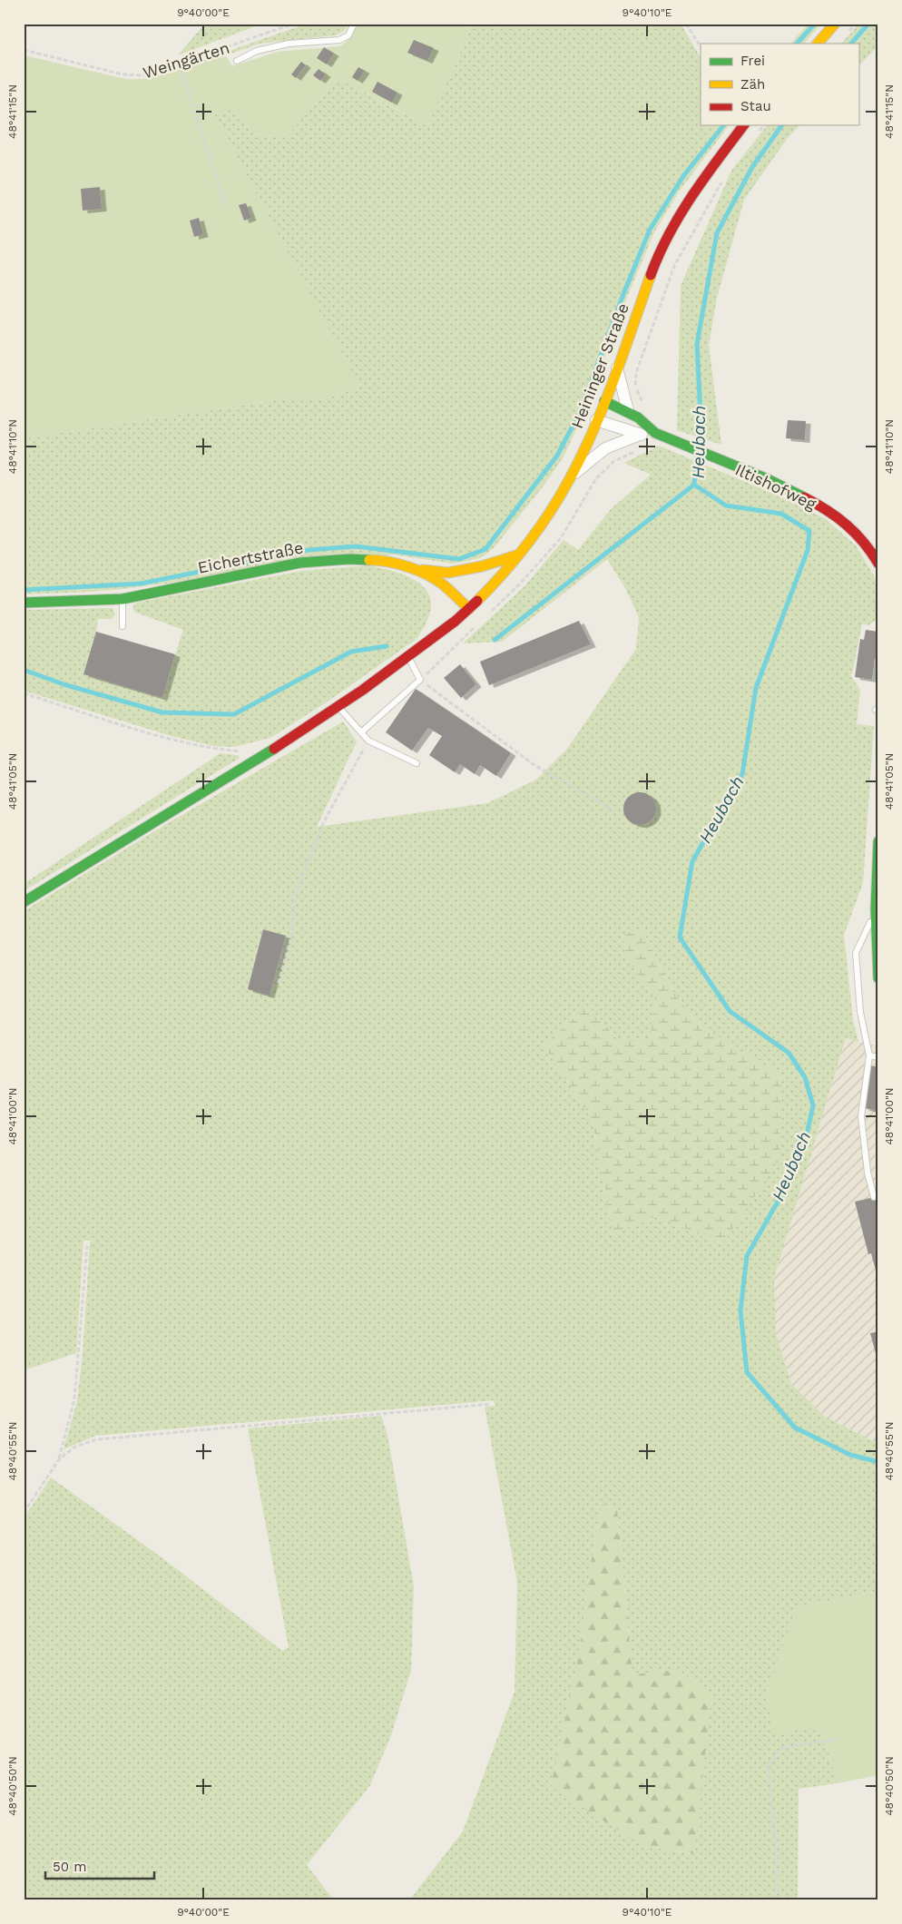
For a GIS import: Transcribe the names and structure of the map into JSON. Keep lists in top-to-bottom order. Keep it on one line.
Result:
{"streets":{"main road":["Heininger Straße","Iltishofweg","Eichertstraße"],"path":["Weingärten"]},"crossings":[["Heininger Straße","Iltishofweg"],["Heininger Straße","Eichertstraße"]],"water":["Heubach"],"legend":["Frei","Zäh","Stau"],"scale_bar":"50 m","coordinates":["9°40'00\"E","9°40'10\"E","48°41'15\"N","48°41'10\"N","48°41'05\"N","48°41'00\"N","48°40'55\"N","48°40'50\"N"]}
